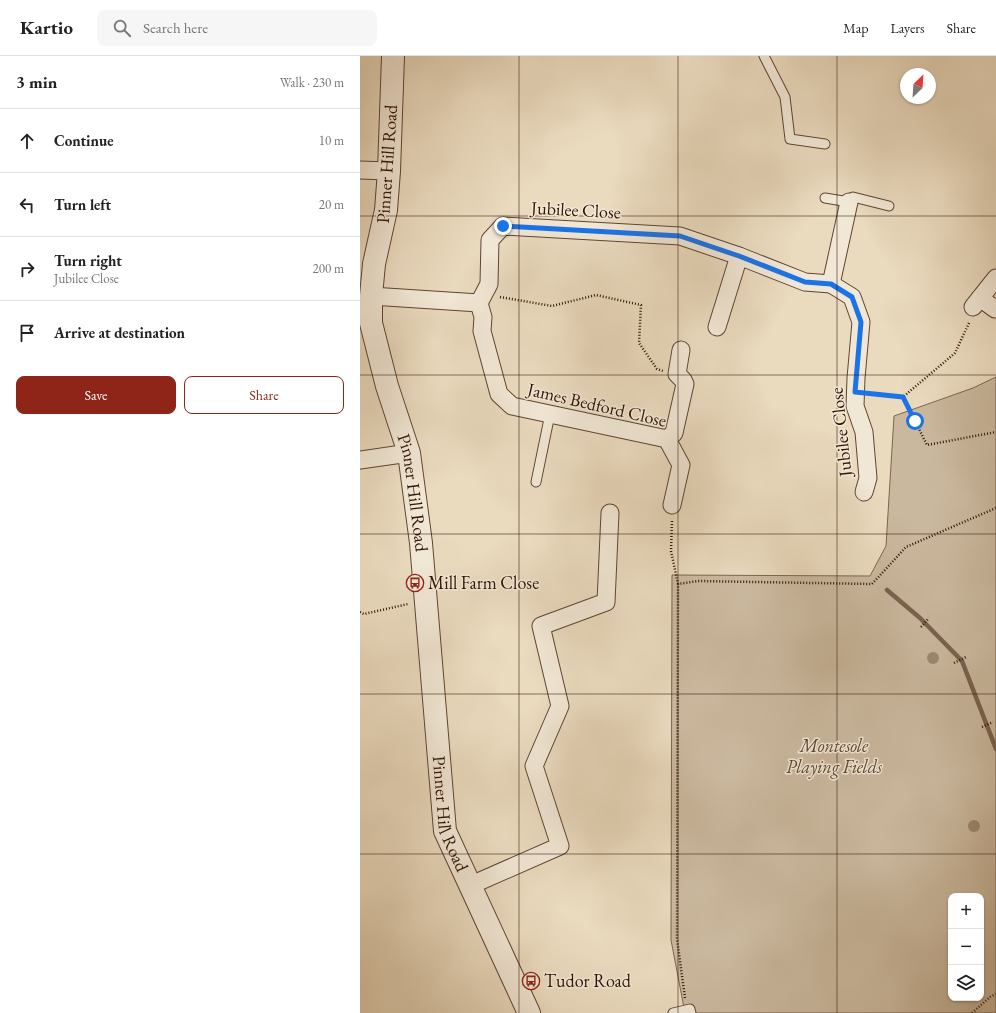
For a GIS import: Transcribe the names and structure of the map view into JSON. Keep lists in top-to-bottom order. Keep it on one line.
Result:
{"streets":{"street":["Pinner Hill Road","Jubilee Close","James Bedford Close"]},"crossings":[["Jubilee Close","James Bedford Close"]],"parks":["Montesole Playing Fields"],"places":{"bus stop":["Mill Farm Close","Tudor Road"]},"north":"top right","page":{"header":"Kartio","search":"Search here","nav":["Map","Layers","Share"],"heading":["3 min","Walk · 230 m"],"list":[["Continue","10 m"],["Turn left","20 m"],["Turn right","Jubilee Close","200 m"],"Arrive at destination"],"buttons":["Save","Share"],"map_buttons":["+","−"]}}
